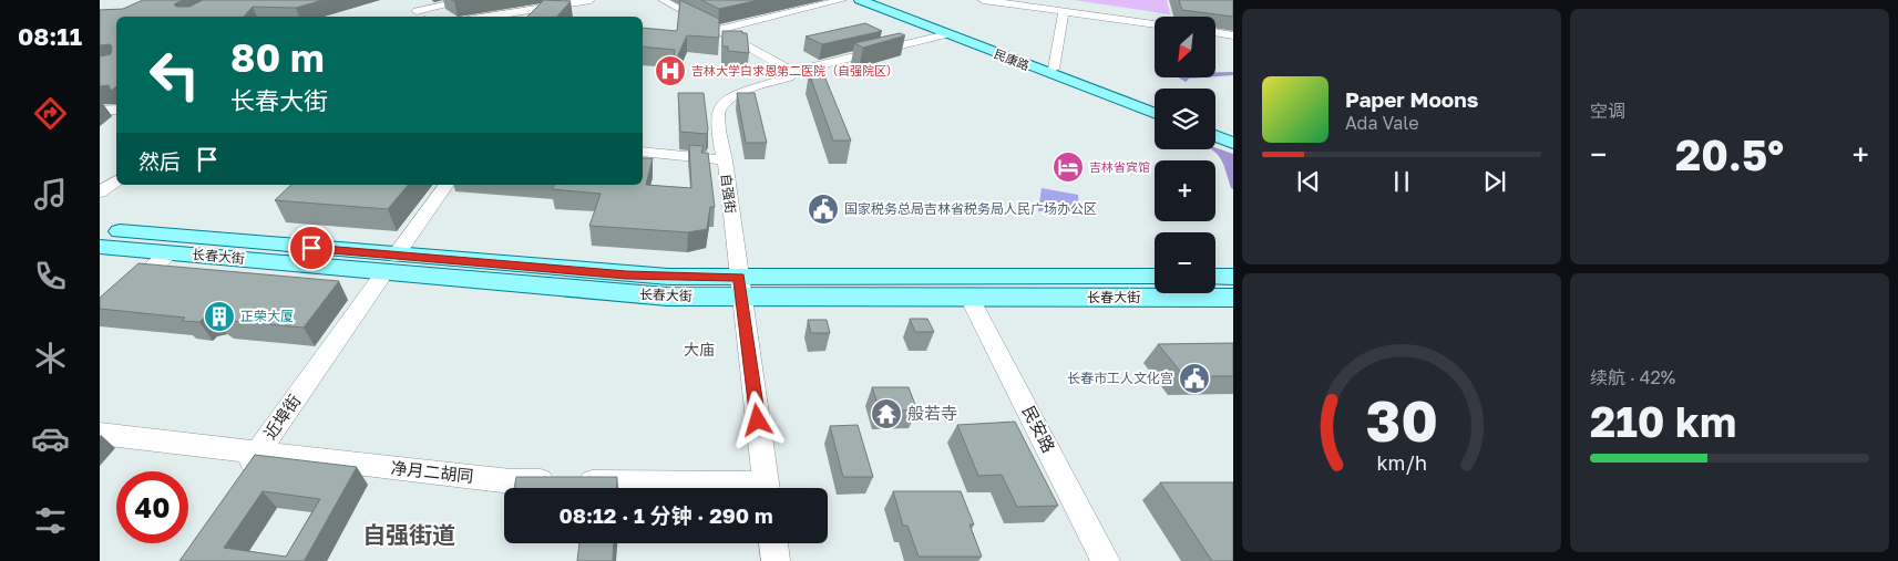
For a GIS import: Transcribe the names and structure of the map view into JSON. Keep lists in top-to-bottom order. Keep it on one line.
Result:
{"streets":{"main road":["民康路","长春大街"],"street":["自强街","近埠街","民安路","净月二胡同"]},"crossings":[["自强街","长春大街"],["长春大街","近埠街"],["长春大街","民安路"],["近埠街","净月二胡同"]],"districts":["大庙","自强街道"],"places":{"hospital":["吉林大学白求恩第二医院（自强院区）"],"hotel":["吉林省宾馆"],"public building":["国家税务总局吉林省税务局人民广场办公区","长春市工人文化宫"],"building":["正荣大厦"],"temple":["般若寺"]},"north":"bottom left","page":{"tabs":"08:11","tile":["空调",["续航 · 42%","210 km"]],"map_buttons":["+","−"],"turn":["80 m","长春大街"],"song":["Paper Moons","Ada Vale"],"heat":["−","20.5°","+"],"then":"然后","limit":"40","trip":"08:12 · 1 分钟 · 290 m","gauge":["30","km/h"]}}
